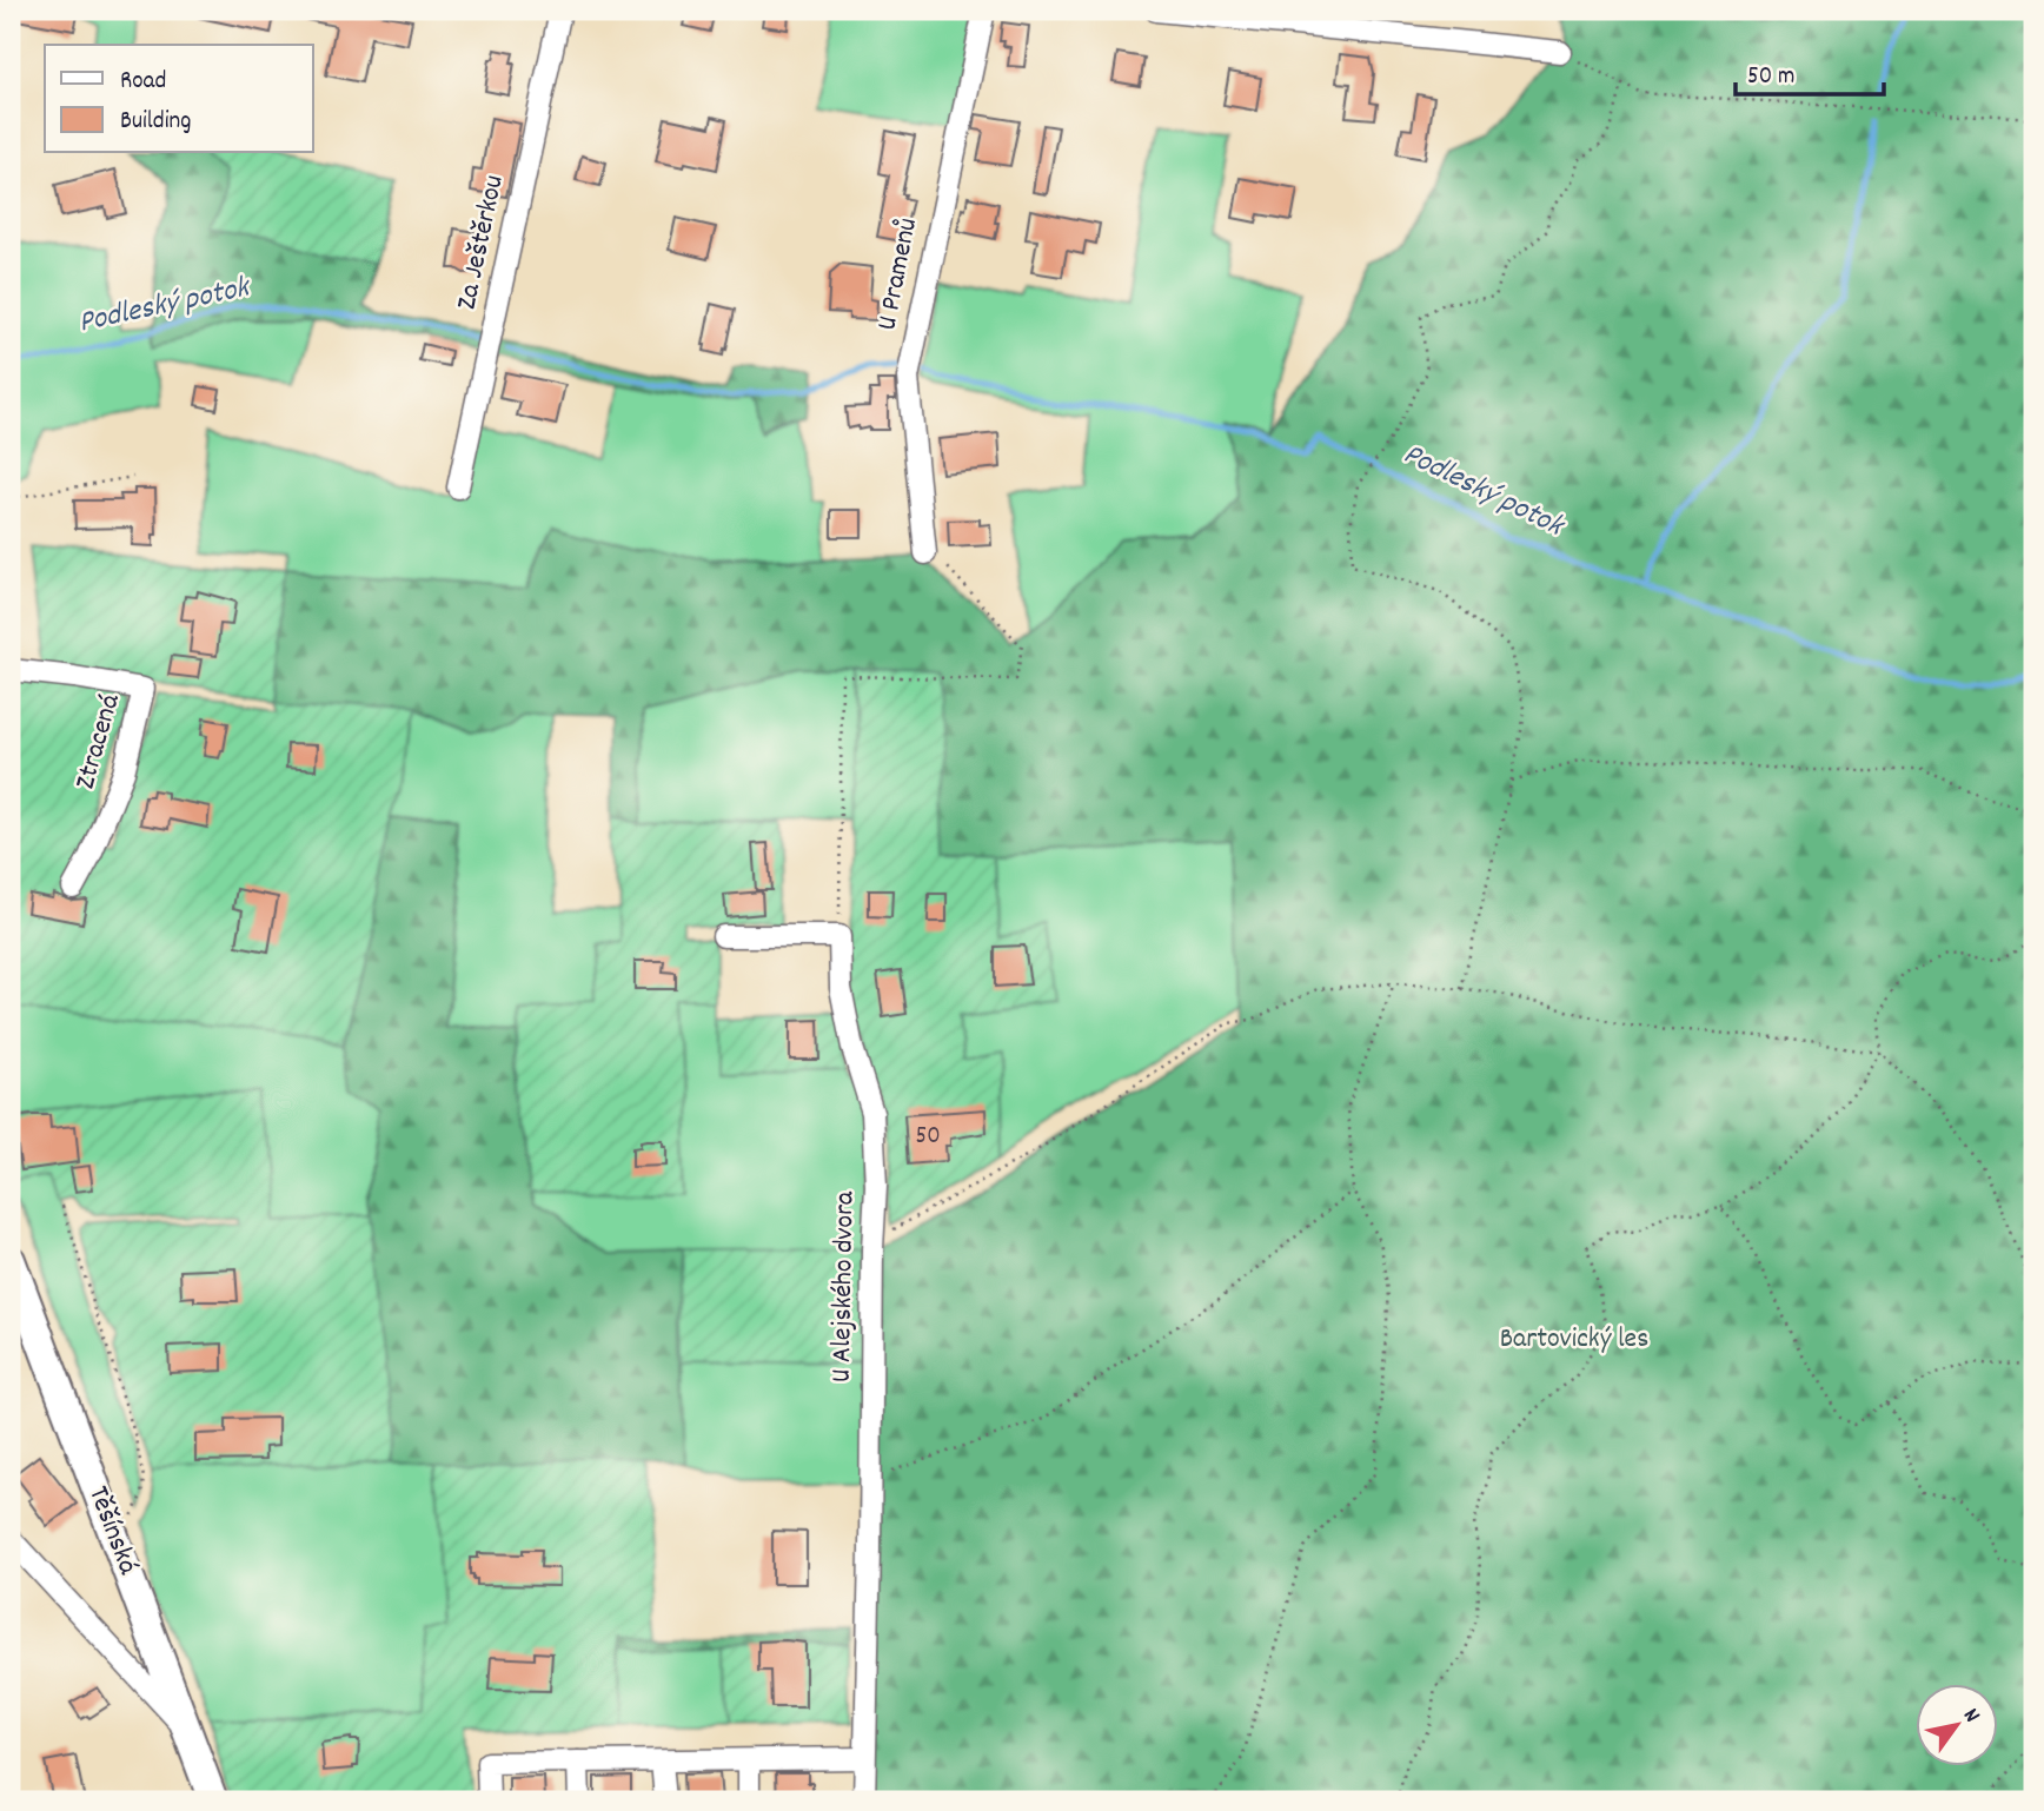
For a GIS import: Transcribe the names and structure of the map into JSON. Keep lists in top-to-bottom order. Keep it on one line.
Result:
{"streets":{"main road":["Těšínská"],"street":["Za Ještěrkou","U Pramenů","Ztracená","U Alejského dvora"]},"water":["Podleský potok"],"parks":["Bartovický les"],"house_numbers":["50"],"legend":["Road","Building"],"scale_bar":"50 m","north":"top right"}
